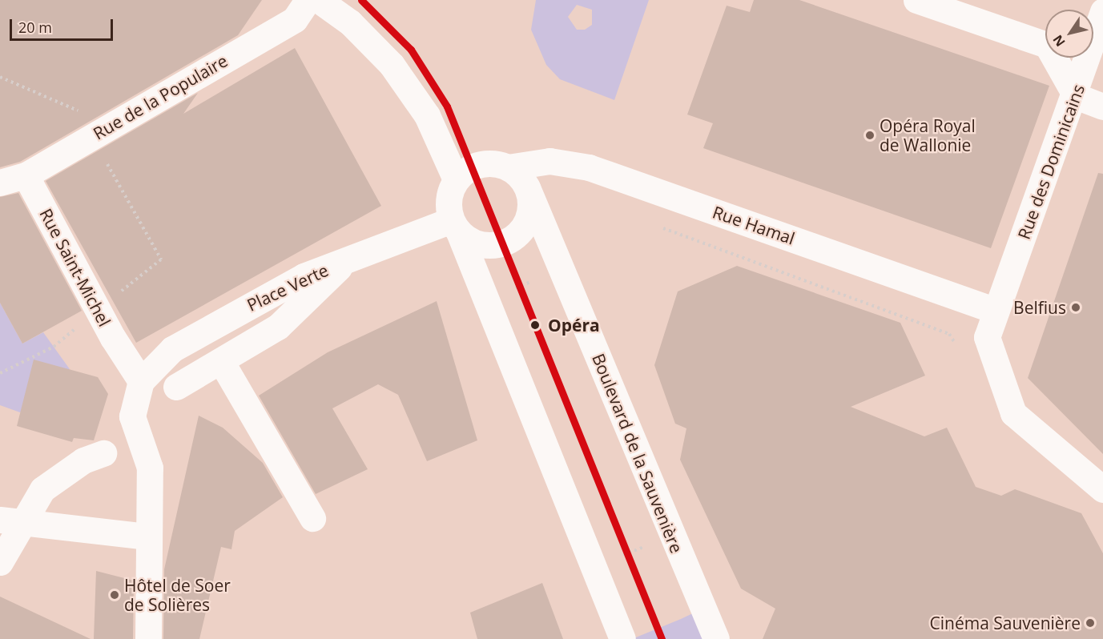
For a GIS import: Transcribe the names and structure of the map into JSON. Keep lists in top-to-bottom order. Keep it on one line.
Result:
{"streets":{"street":["Rue de la Populaire","Rue des Dominicains","Rue Hamal","Rue Saint-Michel","Place Verte","Boulevard de la Sauvenière"]},"crossings":[["Rue de la Populaire","Rue Saint-Michel"],["Rue des Dominicains","Rue Hamal"],["Rue Hamal","Place Verte"],["Rue Hamal","Boulevard de la Sauvenière"],["Rue Saint-Michel","Place Verte"],["Place Verte","Boulevard de la Sauvenière"]],"places":["Opéra Royal de Wallonie","Belfius","Opéra","Hôtel de Soer de Solières","Cinéma Sauvenière"],"scale_bar":"20 m","north":"bottom left"}
